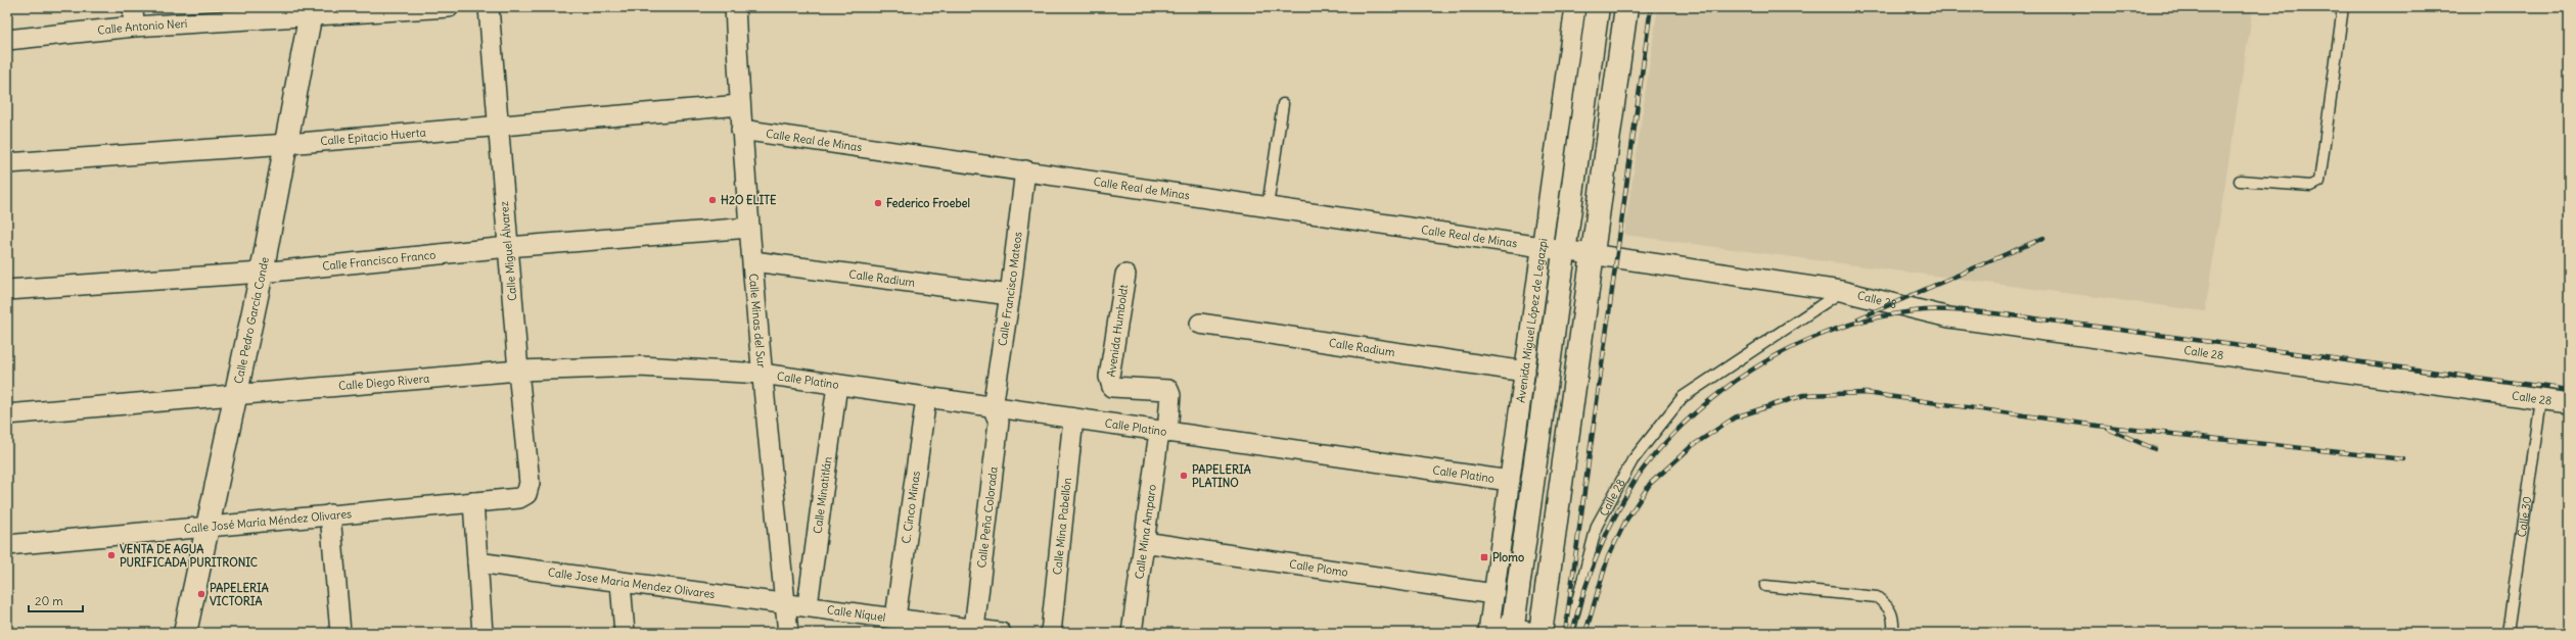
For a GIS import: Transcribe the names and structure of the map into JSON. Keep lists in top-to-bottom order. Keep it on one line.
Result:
{"streets":{"main road":["Calle Pedro García Conde","Avenida Miguel López de Legazpi"],"street":["Calle Antonio Neri","Calle Epitacio Huerta","Calle Real de Minas","Calle Miguel Álvarez","Calle Francisco Franco","Calle Radium","Calle Francisco Mateos","Calle 28","Calle Minas del Sur","Avenida Humboldt","Calle Platino","Calle Diego Rivera","Calle Minatitlán","C. Cinco Minas","Calle Peña Colorada","Calle José María Méndez Olivares","Calle Mina Pabellón","Calle Mina Amparo","Calle Plomo","Calle Jose Maria Mendez Olivares","Calle Níquel"],"lane":["Calle 30"]},"crossings":[["Calle Antonio Neri","Calle Pedro García Conde"],["Calle Epitacio Huerta","Calle Miguel Álvarez"],["Calle Epitacio Huerta","Calle Pedro García Conde"],["Calle Epitacio Huerta","Calle Minas del Sur"],["Calle Real de Minas","Calle Francisco Mateos"],["Calle Real de Minas","Calle 28"],["Calle Real de Minas","Calle Minas del Sur"],["Calle Real de Minas","Avenida Miguel López de Legazpi"],["Calle Miguel Álvarez","Calle Francisco Franco"],["Calle Miguel Álvarez","Calle Diego Rivera"],["Calle Miguel Álvarez","Calle José María Méndez Olivares"],["Calle Francisco Franco","Calle Pedro García Conde"],["Calle Francisco Franco","Calle Minas del Sur"],["Calle Radium","Calle Francisco Mateos"],["Calle Radium","Calle Minas del Sur"],["Calle Radium","Avenida Miguel López de Legazpi"],["Calle Francisco Mateos","Calle Platino"],["Calle Francisco Mateos","Calle Peña Colorada"],["Calle 28","Calle 30"],["Calle Pedro García Conde","Calle Diego Rivera"],["Calle Pedro García Conde","Calle José María Méndez Olivares"],["Calle Minas del Sur","Calle Platino"],["Calle Minas del Sur","Calle Diego Rivera"],["Calle Minas del Sur","Calle Jose Maria Mendez Olivares"],["Calle Minas del Sur","Calle Níquel"],["Avenida Miguel López de Legazpi","Calle Platino"],["Avenida Miguel López de Legazpi","Calle Plomo"],["Avenida Humboldt","Calle Mina Amparo"],["Calle Platino","Calle Diego Rivera"],["Calle Platino","Calle Minatitlán"],["Calle Platino","C. Cinco Minas"],["Calle Platino","Calle Peña Colorada"],["Calle Platino","Calle Mina Pabellón"],["Calle Platino","Calle Mina Amparo"],["Calle Minatitlán","Calle Níquel"],["C. Cinco Minas","Calle Níquel"],["Calle Peña Colorada","Calle Níquel"],["Calle Mina Amparo","Calle Plomo"],["Calle Jose Maria Mendez Olivares","Calle Níquel"]],"places":{"other":["H2O ELITE","Federico Froebel","PAPELERIA PLATINO","VENTA DE AGUA PURIFICADA PURITRONIC","PAPELERIA VICTORIA"],"transit":["Plomo"]},"scale_bar":"20 m"}
